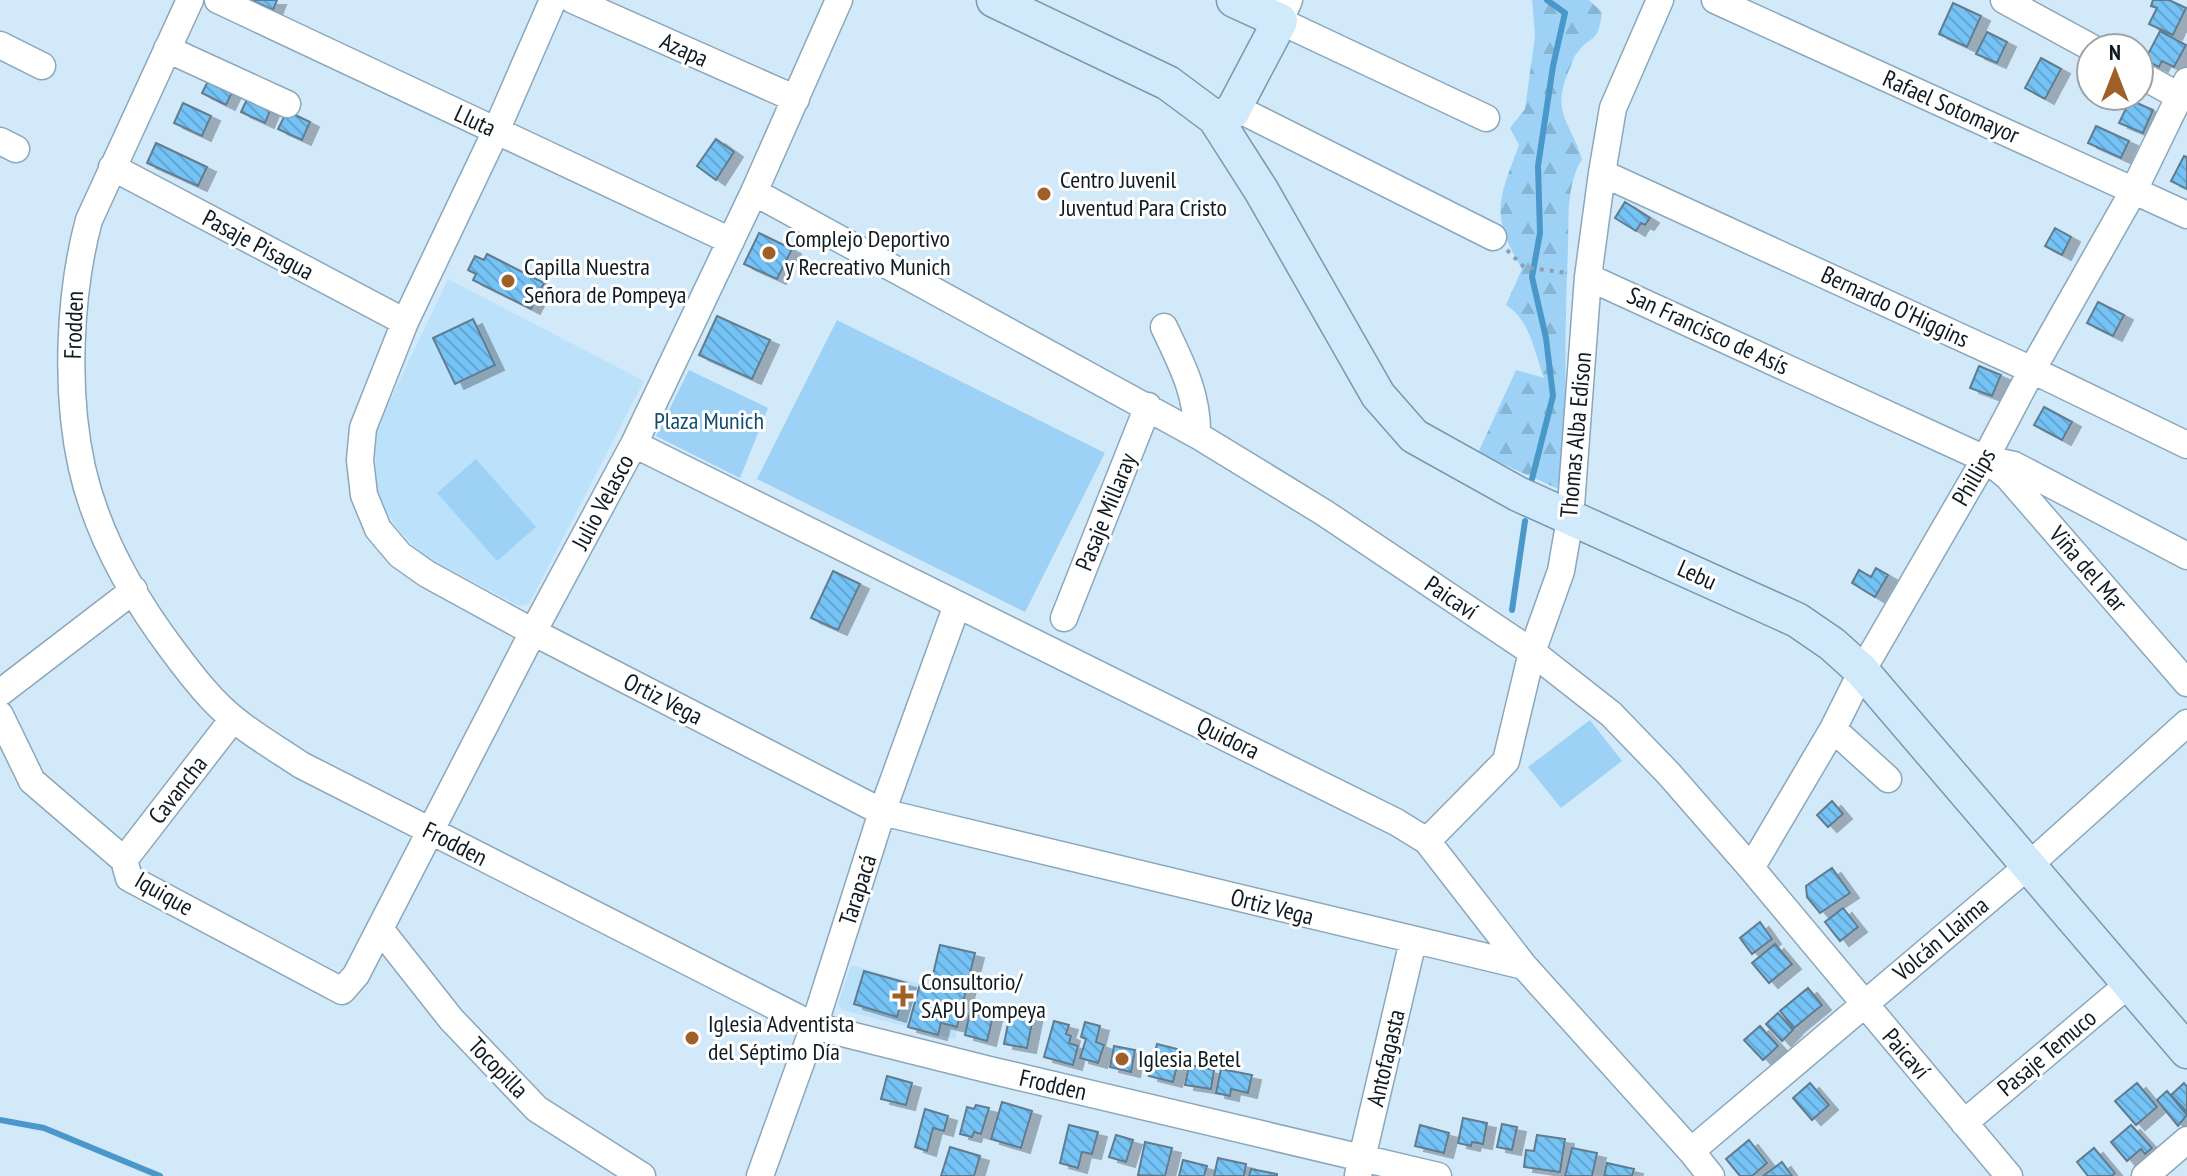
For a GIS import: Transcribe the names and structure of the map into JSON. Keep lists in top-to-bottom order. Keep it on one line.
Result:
{"streets":{"main road":["Lebu"],"street":["Azapa","Rafael Sotomayor","Lluta","Pasaje Pisagua","Bernardo O'Higgins","Frodden","San Francisco de Asís","Thomas Alba Edison","Phillips","Julio Velasco","Pasaje Millaray","Viña del Mar","Paicaví","Ortiz Vega","Quidora","Cavancha","Tarapacá","Iquique","Volcán Llaima","Pasaje Temuco","Antofagasta","Tocopilla"]},"crossings":[["Azapa","Julio Velasco"],["Rafael Sotomayor","Phillips"],["Lluta","Julio Velasco"],["Lluta","Ortiz Vega"],["Pasaje Pisagua","Frodden"],["Pasaje Pisagua","Ortiz Vega"],["Bernardo O'Higgins","Thomas Alba Edison"],["Bernardo O'Higgins","Phillips"],["Frodden","Julio Velasco"],["Frodden","Cavancha"],["Frodden","Tarapacá"],["Frodden","Antofagasta"],["San Francisco de Asís","Thomas Alba Edison"],["San Francisco de Asís","Phillips"],["San Francisco de Asís","Viña del Mar"],["Thomas Alba Edison","Lebu"],["Thomas Alba Edison","Paicaví"],["Thomas Alba Edison","Quidora"],["Phillips","Viña del Mar"],["Phillips","Lebu"],["Phillips","Paicaví"],["Julio Velasco","Paicaví"],["Julio Velasco","Ortiz Vega"],["Julio Velasco","Quidora"],["Julio Velasco","Iquique"],["Julio Velasco","Tocopilla"],["Pasaje Millaray","Paicaví"],["Lebu","Volcán Llaima"],["Lebu","Pasaje Temuco"],["Paicaví","Volcán Llaima"],["Paicaví","Pasaje Temuco"],["Ortiz Vega","Quidora"],["Ortiz Vega","Tarapacá"],["Ortiz Vega","Antofagasta"],["Quidora","Tarapacá"],["Quidora","Volcán Llaima"],["Cavancha","Iquique"]],"parks":["Plaza Munich"],"places":{"other":["Centro Juvenil Juventud Para Cristo","Complejo Deportivo y Recreativo Munich","Capilla Nuestra Señora de Pompeya","Iglesia Adventista del Séptimo Día","Iglesia Betel"],"health":["Consultorio/ SAPU Pompeya"]},"north":"top"}
